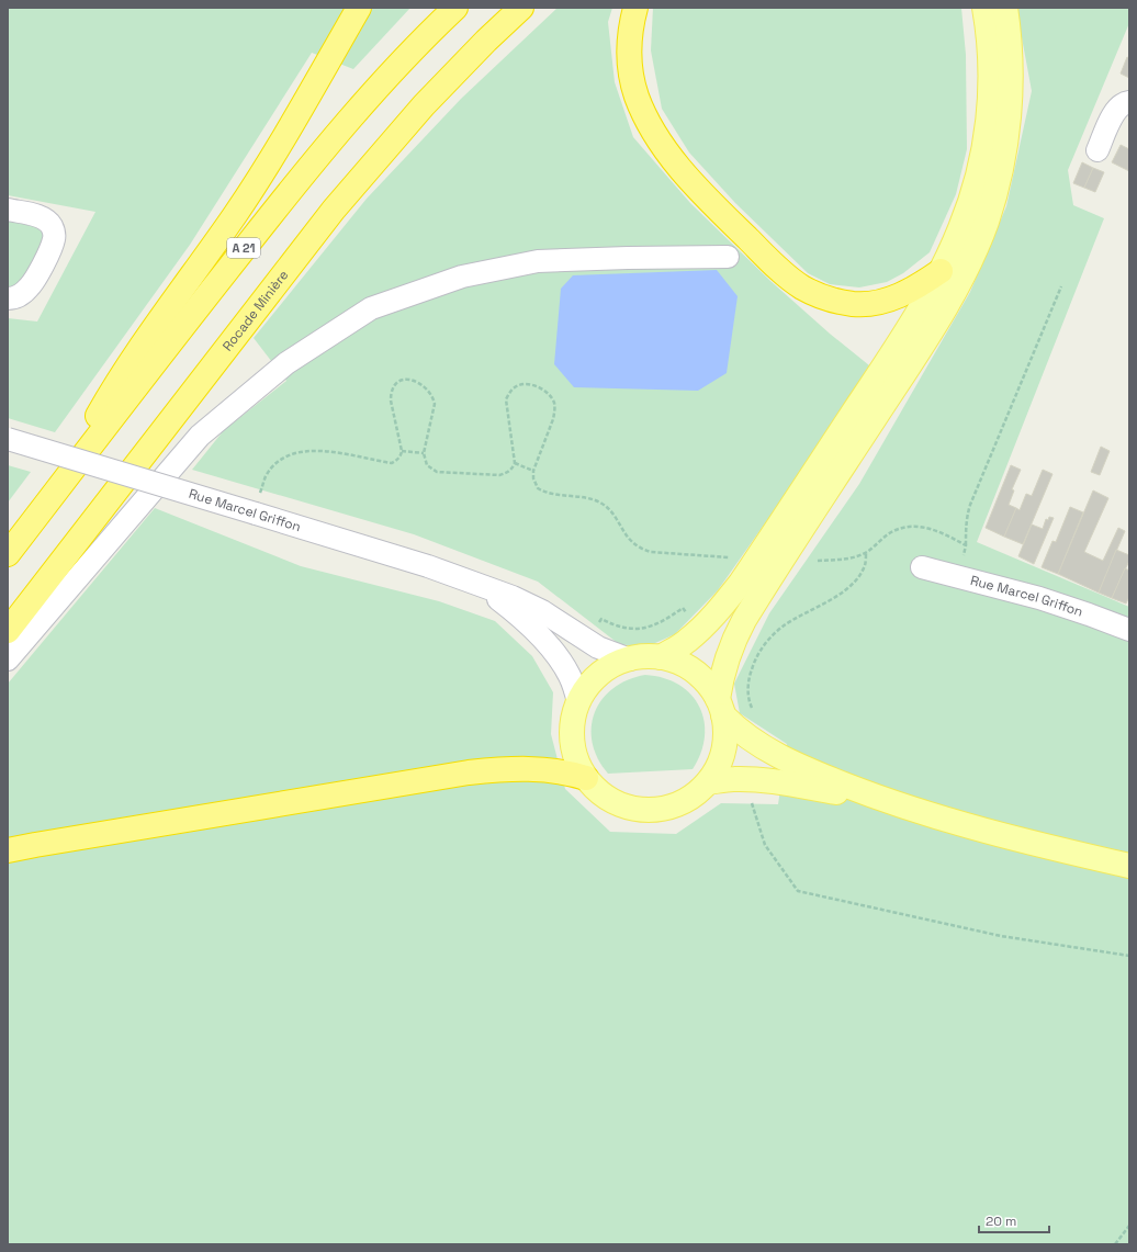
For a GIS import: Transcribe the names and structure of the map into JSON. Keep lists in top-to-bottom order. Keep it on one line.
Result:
{"streets":{"highway":["A 21","Rocade Minière"],"street":["Rue Marcel Griffon"]},"scale_bar":"20 m"}
